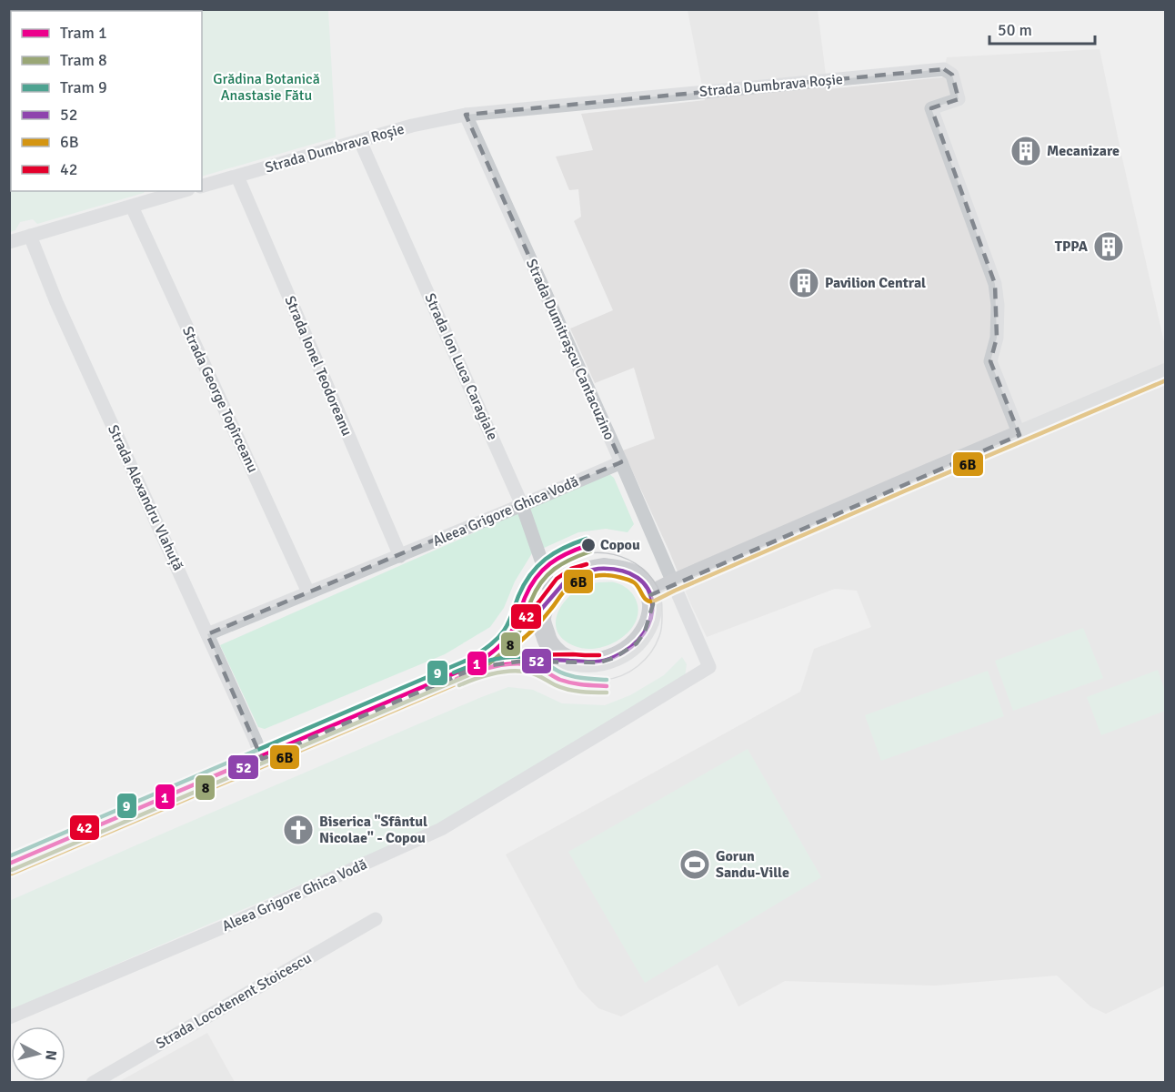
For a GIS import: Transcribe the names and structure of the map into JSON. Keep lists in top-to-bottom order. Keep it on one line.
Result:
{"streets":{"street":["Strada Dumbrava Roșie","Strada Dumitrașcu Cantacuzino","Strada Ionel Teodoreanu","Strada Ion Luca Caragiale","Strada George Topîrceanu","Strada Alexandru Vlahuță","Aleea Grigore Ghica Vodă","Strada Locotenent Stoicescu"]},"crossings":[["Strada Dumbrava Roșie","Strada Dumitrașcu Cantacuzino"],["Strada Dumbrava Roșie","Strada Ionel Teodoreanu"],["Strada Dumbrava Roșie","Strada Ion Luca Caragiale"],["Strada Dumitrașcu Cantacuzino","Aleea Grigore Ghica Vodă"],["Strada Ionel Teodoreanu","Aleea Grigore Ghica Vodă"],["Strada Ion Luca Caragiale","Aleea Grigore Ghica Vodă"],["Strada George Topîrceanu","Aleea Grigore Ghica Vodă"],["Strada Alexandru Vlahuță","Aleea Grigore Ghica Vodă"]],"parks":["Grădina Botanică Anastasie Fătu"],"places":{"building":["Mecanizare","TPPA","Pavilion Central"],"other":["Copou"],"church":["Biserica \"Sfântul Nicolae\" - Copou"],"sports":["Gorun Sandu-Ville"]},"lines":["transit line 6B","tram line 9","tram line 1","tram line 8","transit line 42","transit line 52"],"legend":["Tram 1","Tram 8","Tram 9","52","6B","42"],"scale_bar":"50 m","north":"right"}
